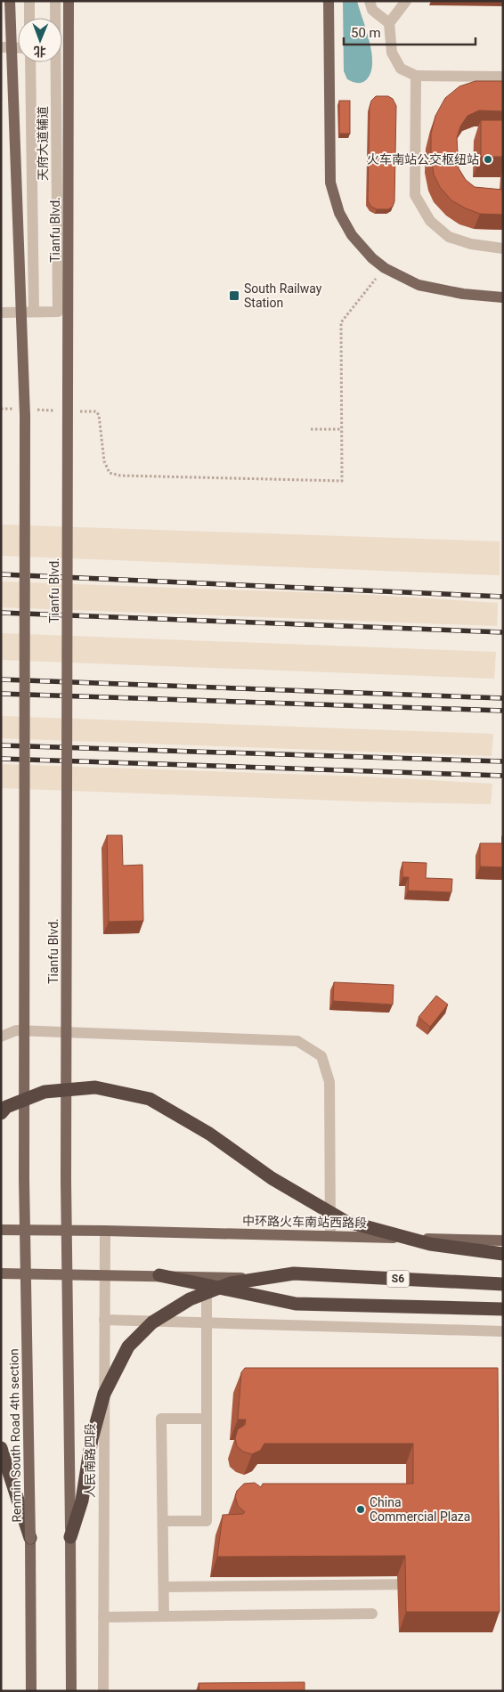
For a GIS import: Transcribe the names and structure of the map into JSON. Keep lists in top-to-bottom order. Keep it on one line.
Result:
{"streets":{"highway":["S6"],"main road":["Tianfu Blvd.","中环路火车南站西路段","Renmin South Road 4th section"],"street":["天府大道辅道","人民南路四段"]},"crossings":[["Tianfu Blvd.","S6"],["中环路火车南站西路段","人民南路四段"]],"places":{"other":["火车南站公交枢纽站","China Commercial Plaza"],"transit":["South Railway Station"]},"scale_bar":"50 m","north":"bottom"}
